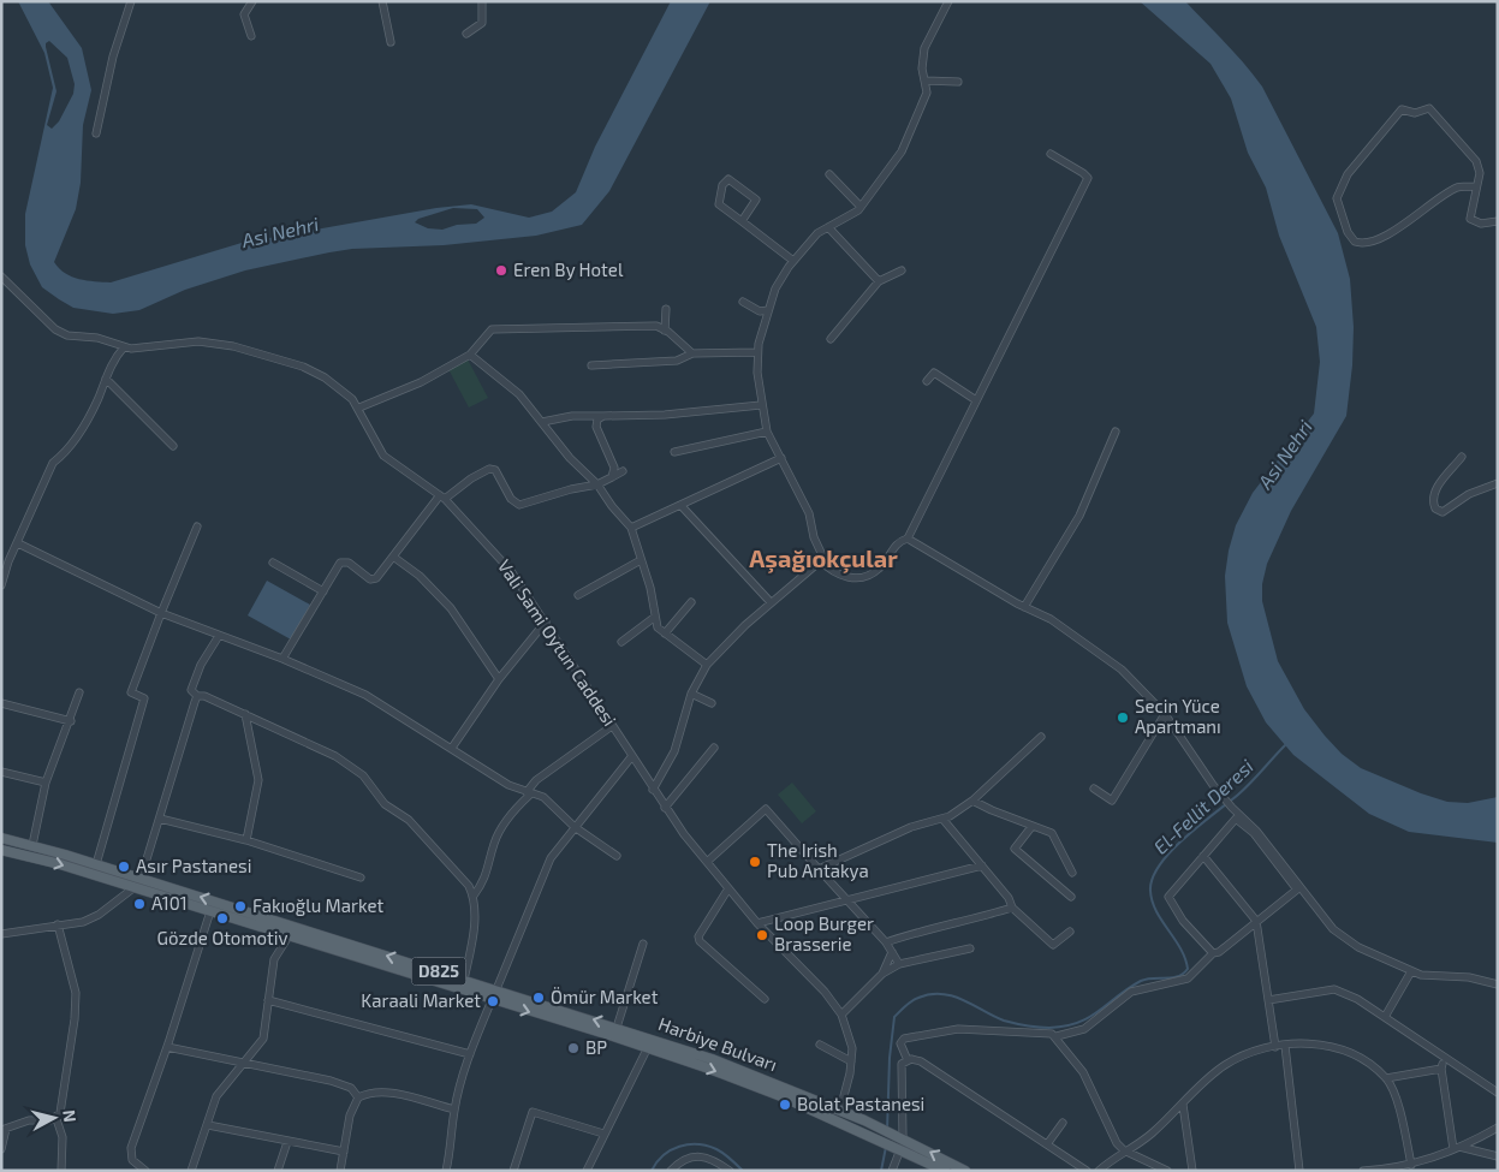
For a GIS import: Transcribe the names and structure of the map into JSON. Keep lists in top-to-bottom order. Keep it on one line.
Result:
{"streets":{"main road":["D825","Harbiye Bulvarı"],"street":["Vali Sami Oytun Caddesi"]},"crossings":[["Vali Sami Oytun Caddesi","Harbiye Bulvarı"]],"districts":["Aşağıokçular"],"water":["Asi Nehri","El-Fellit Deresi"],"places":["Eren By Hotel","Secin Yüce Apartmanı","The Irish Pub Antakya","Asır Pastanesi","A101","Fakıoğlu Market","Gözde Otomotiv","Loop Burger Brasserie","Ömür Market","Karaali Market","BP","Bolat Pastanesi"],"north":"right"}
